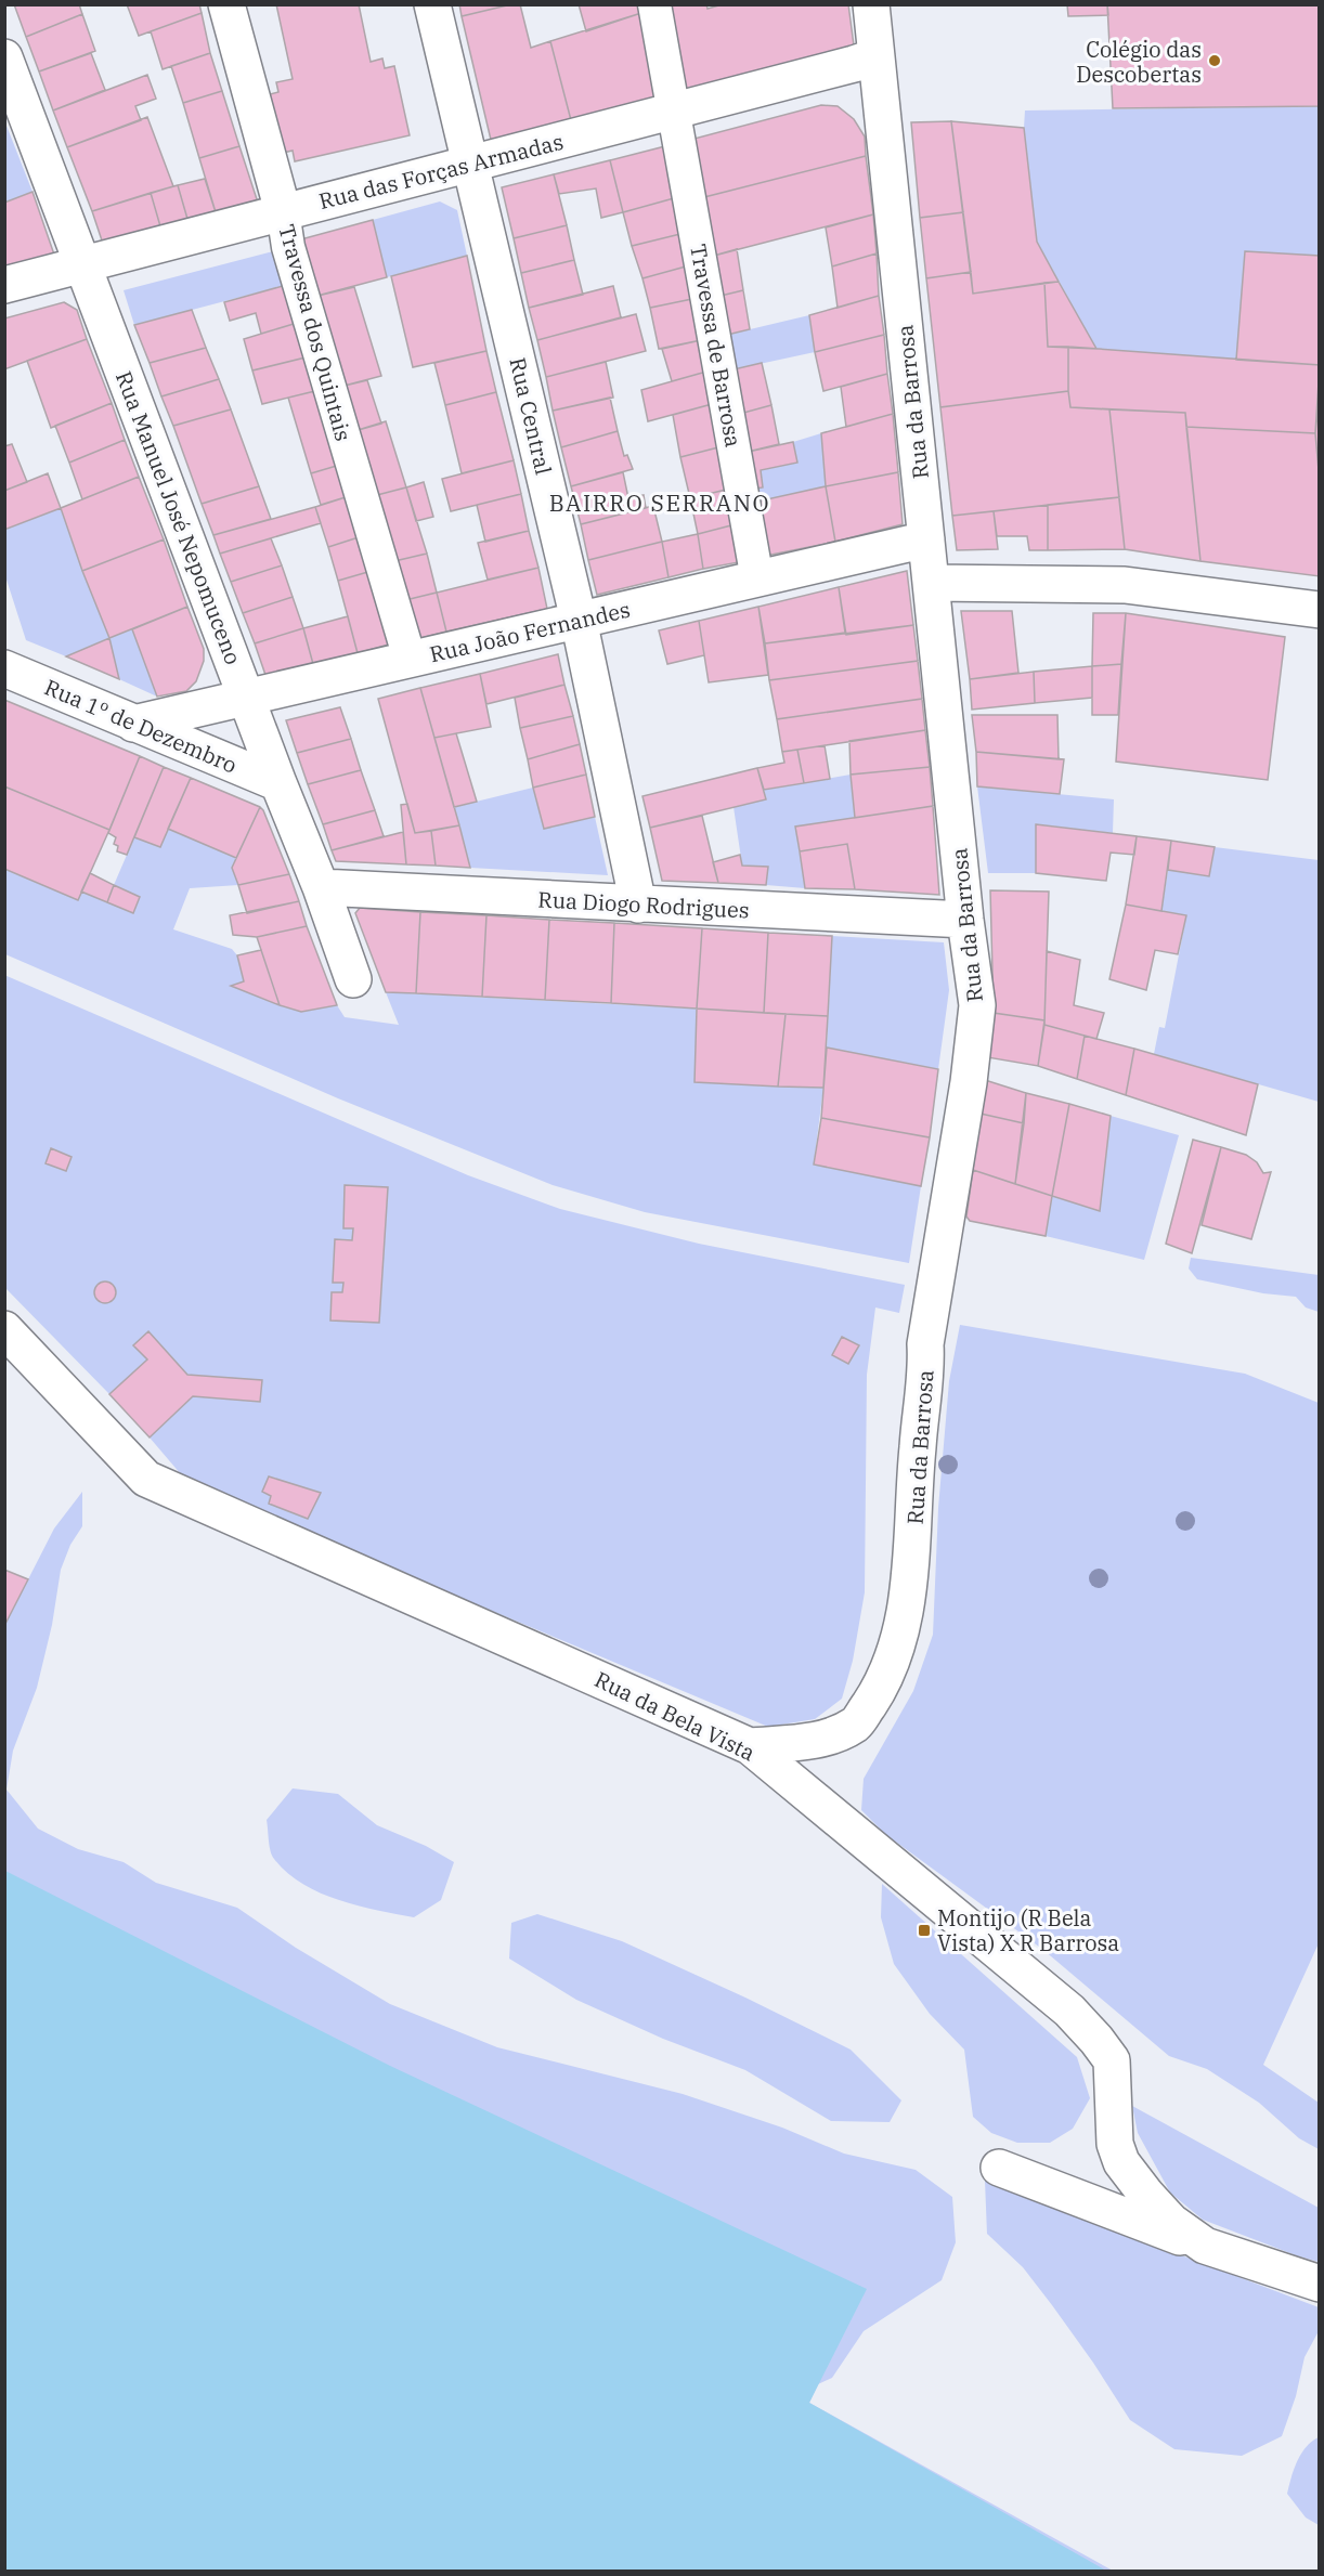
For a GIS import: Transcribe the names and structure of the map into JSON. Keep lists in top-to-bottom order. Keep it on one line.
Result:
{"streets":{"street":["Rua das Forças Armadas","Travessa dos Quintais","Travessa de Barrosa","Rua da Barrosa","Rua Central","Rua Manuel José Nepomuceno","Rua João Fernandes","Rua 1º de Dezembro","Rua Diogo Rodrigues","Rua da Bela Vista"]},"crossings":[["Rua das Forças Armadas","Travessa dos Quintais"],["Rua das Forças Armadas","Travessa de Barrosa"],["Rua das Forças Armadas","Rua da Barrosa"],["Rua das Forças Armadas","Rua Central"],["Rua das Forças Armadas","Rua Manuel José Nepomuceno"],["Travessa dos Quintais","Rua João Fernandes"],["Travessa de Barrosa","Rua João Fernandes"],["Rua da Barrosa","Rua João Fernandes"],["Rua da Barrosa","Rua Diogo Rodrigues"],["Rua da Barrosa","Rua da Bela Vista"],["Rua Central","Rua João Fernandes"],["Rua Central","Rua Diogo Rodrigues"],["Rua Manuel José Nepomuceno","Rua João Fernandes"],["Rua Manuel José Nepomuceno","Rua 1º de Dezembro"],["Rua Manuel José Nepomuceno","Rua Diogo Rodrigues"],["Rua João Fernandes","Rua 1º de Dezembro"]],"districts":["BAIRRO SERRANO"],"places":{"other":["Colégio das Descobertas"],"transit":["Montijo (R Bela Vista) X R Barrosa"]}}
